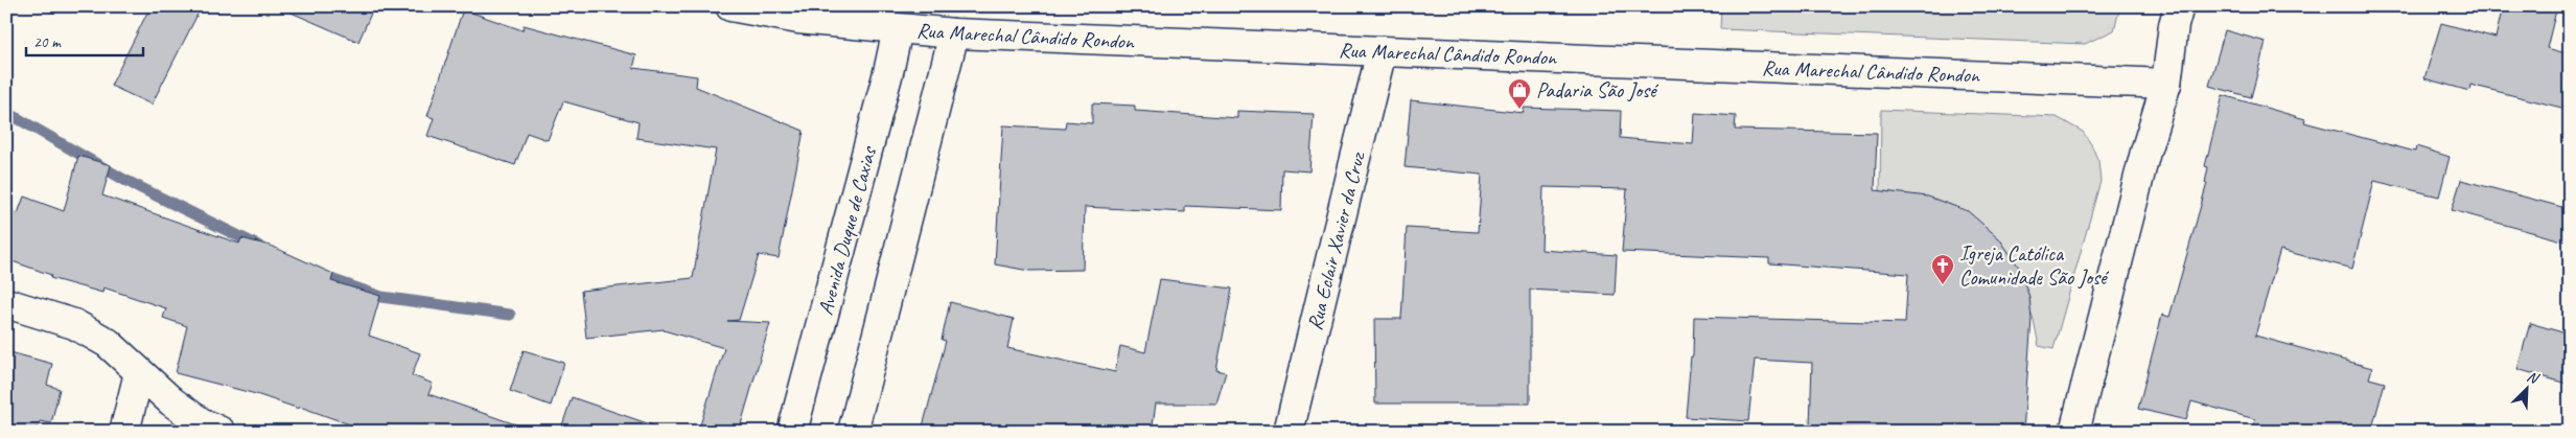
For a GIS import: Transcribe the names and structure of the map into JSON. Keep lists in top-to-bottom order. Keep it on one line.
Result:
{"streets":{"street":["Rua Marechal Cândido Rondon","Avenida Duque de Caxias","Rua Eclair Xavier da Cruz"]},"crossings":[["Rua Marechal Cândido Rondon","Avenida Duque de Caxias"],["Rua Marechal Cândido Rondon","Rua Eclair Xavier da Cruz"]],"places":{"shop":["Padaria São José"],"church":["Igreja Católica Comunidade São José"]},"scale_bar":"20 m","north":"top right"}
